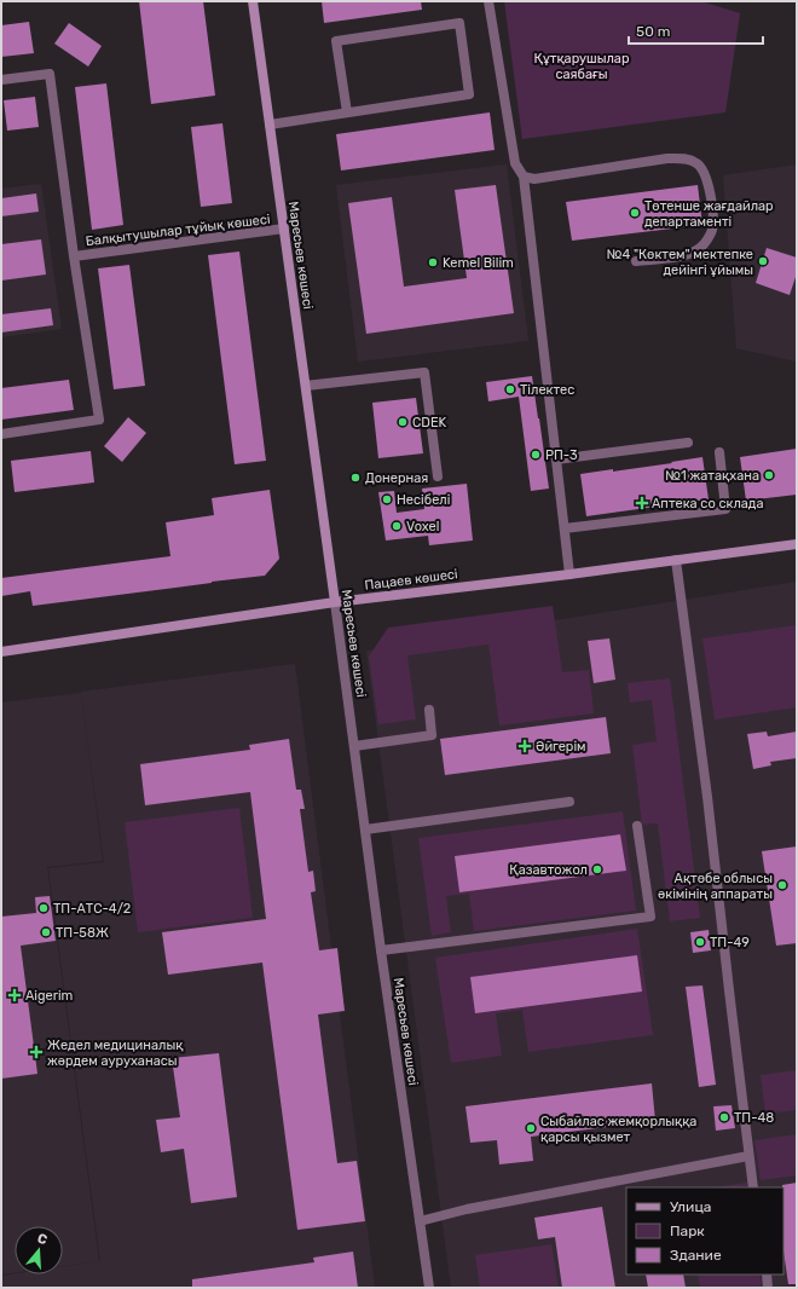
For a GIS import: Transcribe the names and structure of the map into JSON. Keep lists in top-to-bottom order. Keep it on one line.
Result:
{"streets":{"main road":["Маресьев көшесі","Пацаев көшесі"],"street":["Балқытушылар тұйық көшесі"]},"crossings":[["Балқытушылар тұйық көшесі","Маресьев көшесі"],["Маресьев көшесі","Пацаев көшесі"]],"parks":["Құтқарушылар саябағы"],"places":{"other":["Төтенше жағдайлар департаменті","№4 \"Көктем\" мектепке дейінгі ұйымы","Kemel Bilim","Тілектес","CDEK","РП-3","№1 жатақхана","Донерная","Несібелі","Voxel","Қазавтожол","Ақтөбе облысы әкімінің аппараты","ТП-АТС-4/2","ТП-58Ж","ТП-49","ТП-48","Сыбайлас жемқорлыққа қарсы қызмет"],"health":["Аптека со склада","Әйгерім","Aigerim","Жедел медициналық жәрдем ауруханасы"]},"legend":["Улица","Парк","Здание"],"scale_bar":"50 m","north":"top"}
